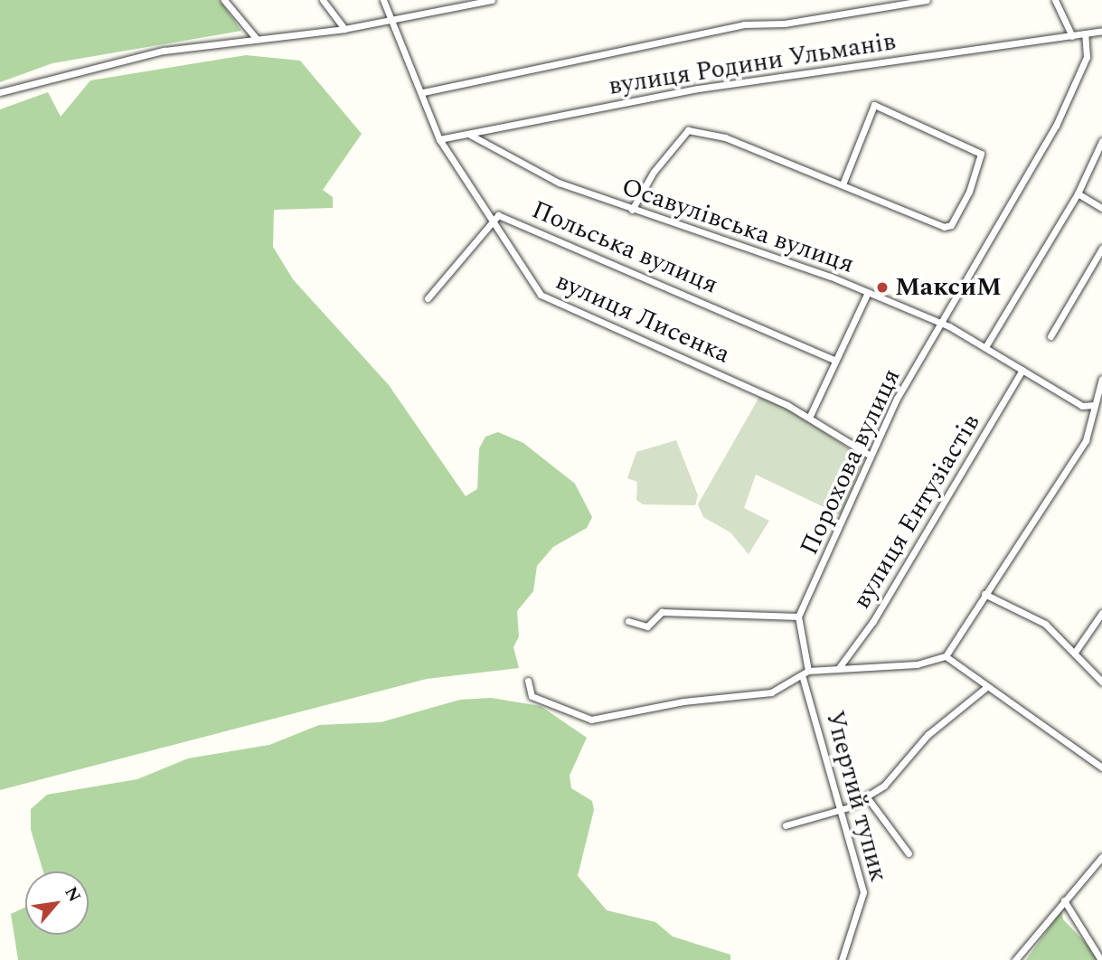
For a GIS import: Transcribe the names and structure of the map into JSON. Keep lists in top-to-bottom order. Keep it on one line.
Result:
{"streets":{"street":["вулиця Родини Ульманів","Осавулівська вулиця","Польська вулиця","вулиця Лисенка","Порохова вулиця","вулиця Ентузіастів","Упертий тупик"]},"crossings":[["вулиця Родини Ульманів","Осавулівська вулиця"],["вулиця Родини Ульманів","вулиця Лисенка"],["вулиця Родини Ульманів","Порохова вулиця"],["Осавулівська вулиця","Порохова вулиця"],["Осавулівська вулиця","вулиця Ентузіастів"],["Польська вулиця","вулиця Лисенка"],["вулиця Лисенка","Порохова вулиця"]],"places":["МаксиМ"],"north":"top right"}
